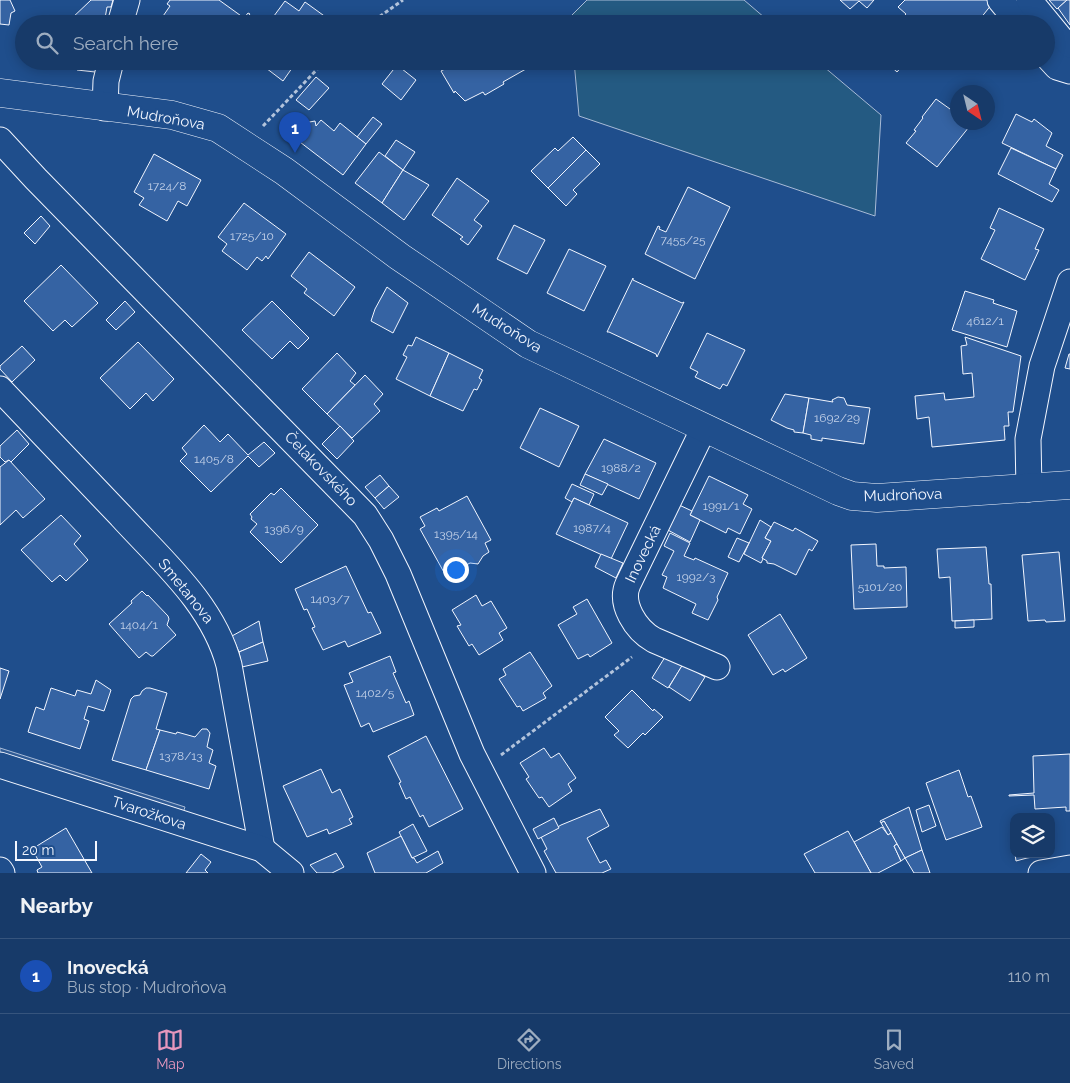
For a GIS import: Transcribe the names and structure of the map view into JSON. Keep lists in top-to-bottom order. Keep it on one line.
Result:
{"streets":{"street":["Mudroňova","Čelakovského","Inovecká","Smetanova","Tvarožkova"]},"crossings":[["Mudroňova","Inovecká"],["Smetanova","Tvarožkova"]],"house_numbers":["1724/8","1725/10","7455/25","4612/1","1692/29","1405/8","1988/2","1991/1","1987/4","1396/9","1395/14","1992/3","5101/20","1403/7","1404/1","1402/5","1378/13"],"scale_bar":"20 m","north":"bottom right","page":{"search":"Search here","pins":"1","scale":"20 m","heading":"Nearby","list":[{"mark":"1","name":"Inovecká","note":"Bus stop · Mudroňova","value":"110 m"}],"nav":["Map","Directions","Saved"]}}
